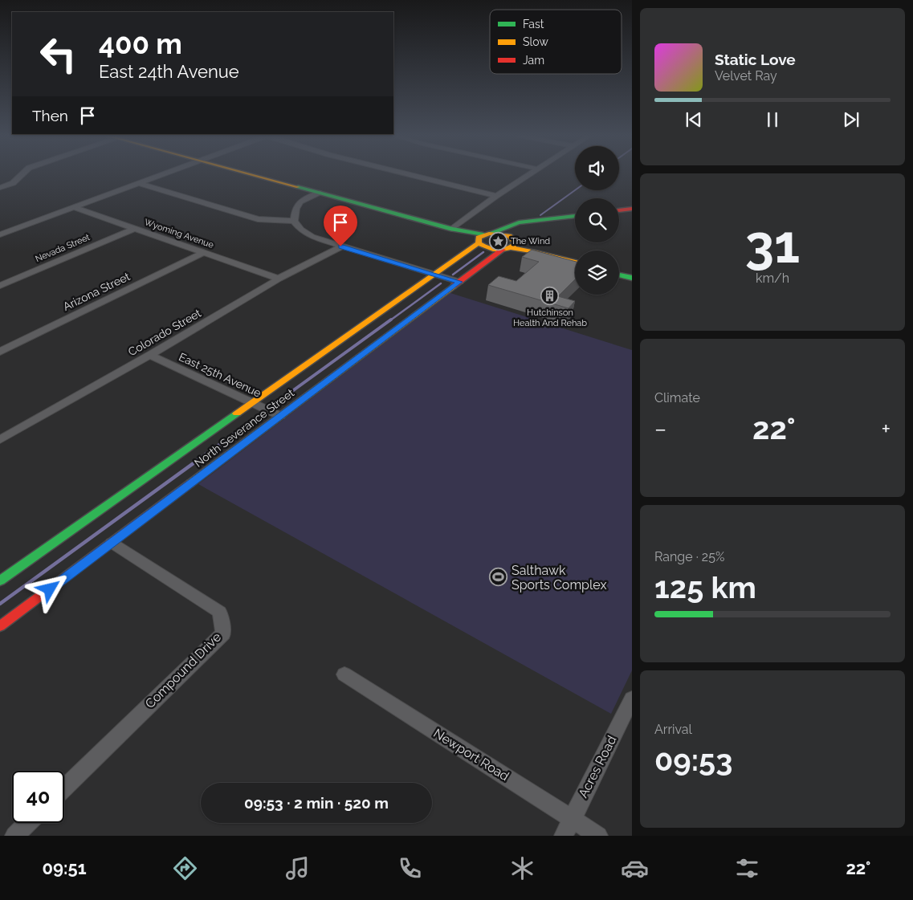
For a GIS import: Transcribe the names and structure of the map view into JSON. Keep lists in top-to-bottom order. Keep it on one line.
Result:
{"streets":{"street":["Wyoming Avenue","Nevada Street","Arizona Street","Colorado Street","East 25th Avenue","North Severance Street","Compound Drive","Newport Road","Acres Road"]},"crossings":[["Wyoming Avenue","Nevada Street"],["Wyoming Avenue","Arizona Street"],["Wyoming Avenue","Colorado Street"],["Colorado Street","East 25th Avenue"],["East 25th Avenue","North Severance Street"],["North Severance Street","Compound Drive"],["Newport Road","Acres Road"]],"places":{"place":["The Wind"],"building":["Hutchinson Health And Rehab"],"sports":["Salthawk Sports Complex"]},"legend":["Fast","Slow","Jam"],"page":{"turn":["400 m","East 24th Avenue"],"song":["Static Love","Velvet Ray"],"then":"Then","tile":[["31","km/h"],"Climate",["Range · 25%","125 km"],["Arrival","09:53"]],"heat":["−","22°","+"],"limit":"40","trip":"09:53 · 2 min · 520 m","tabs":["09:51","22°"]}}
